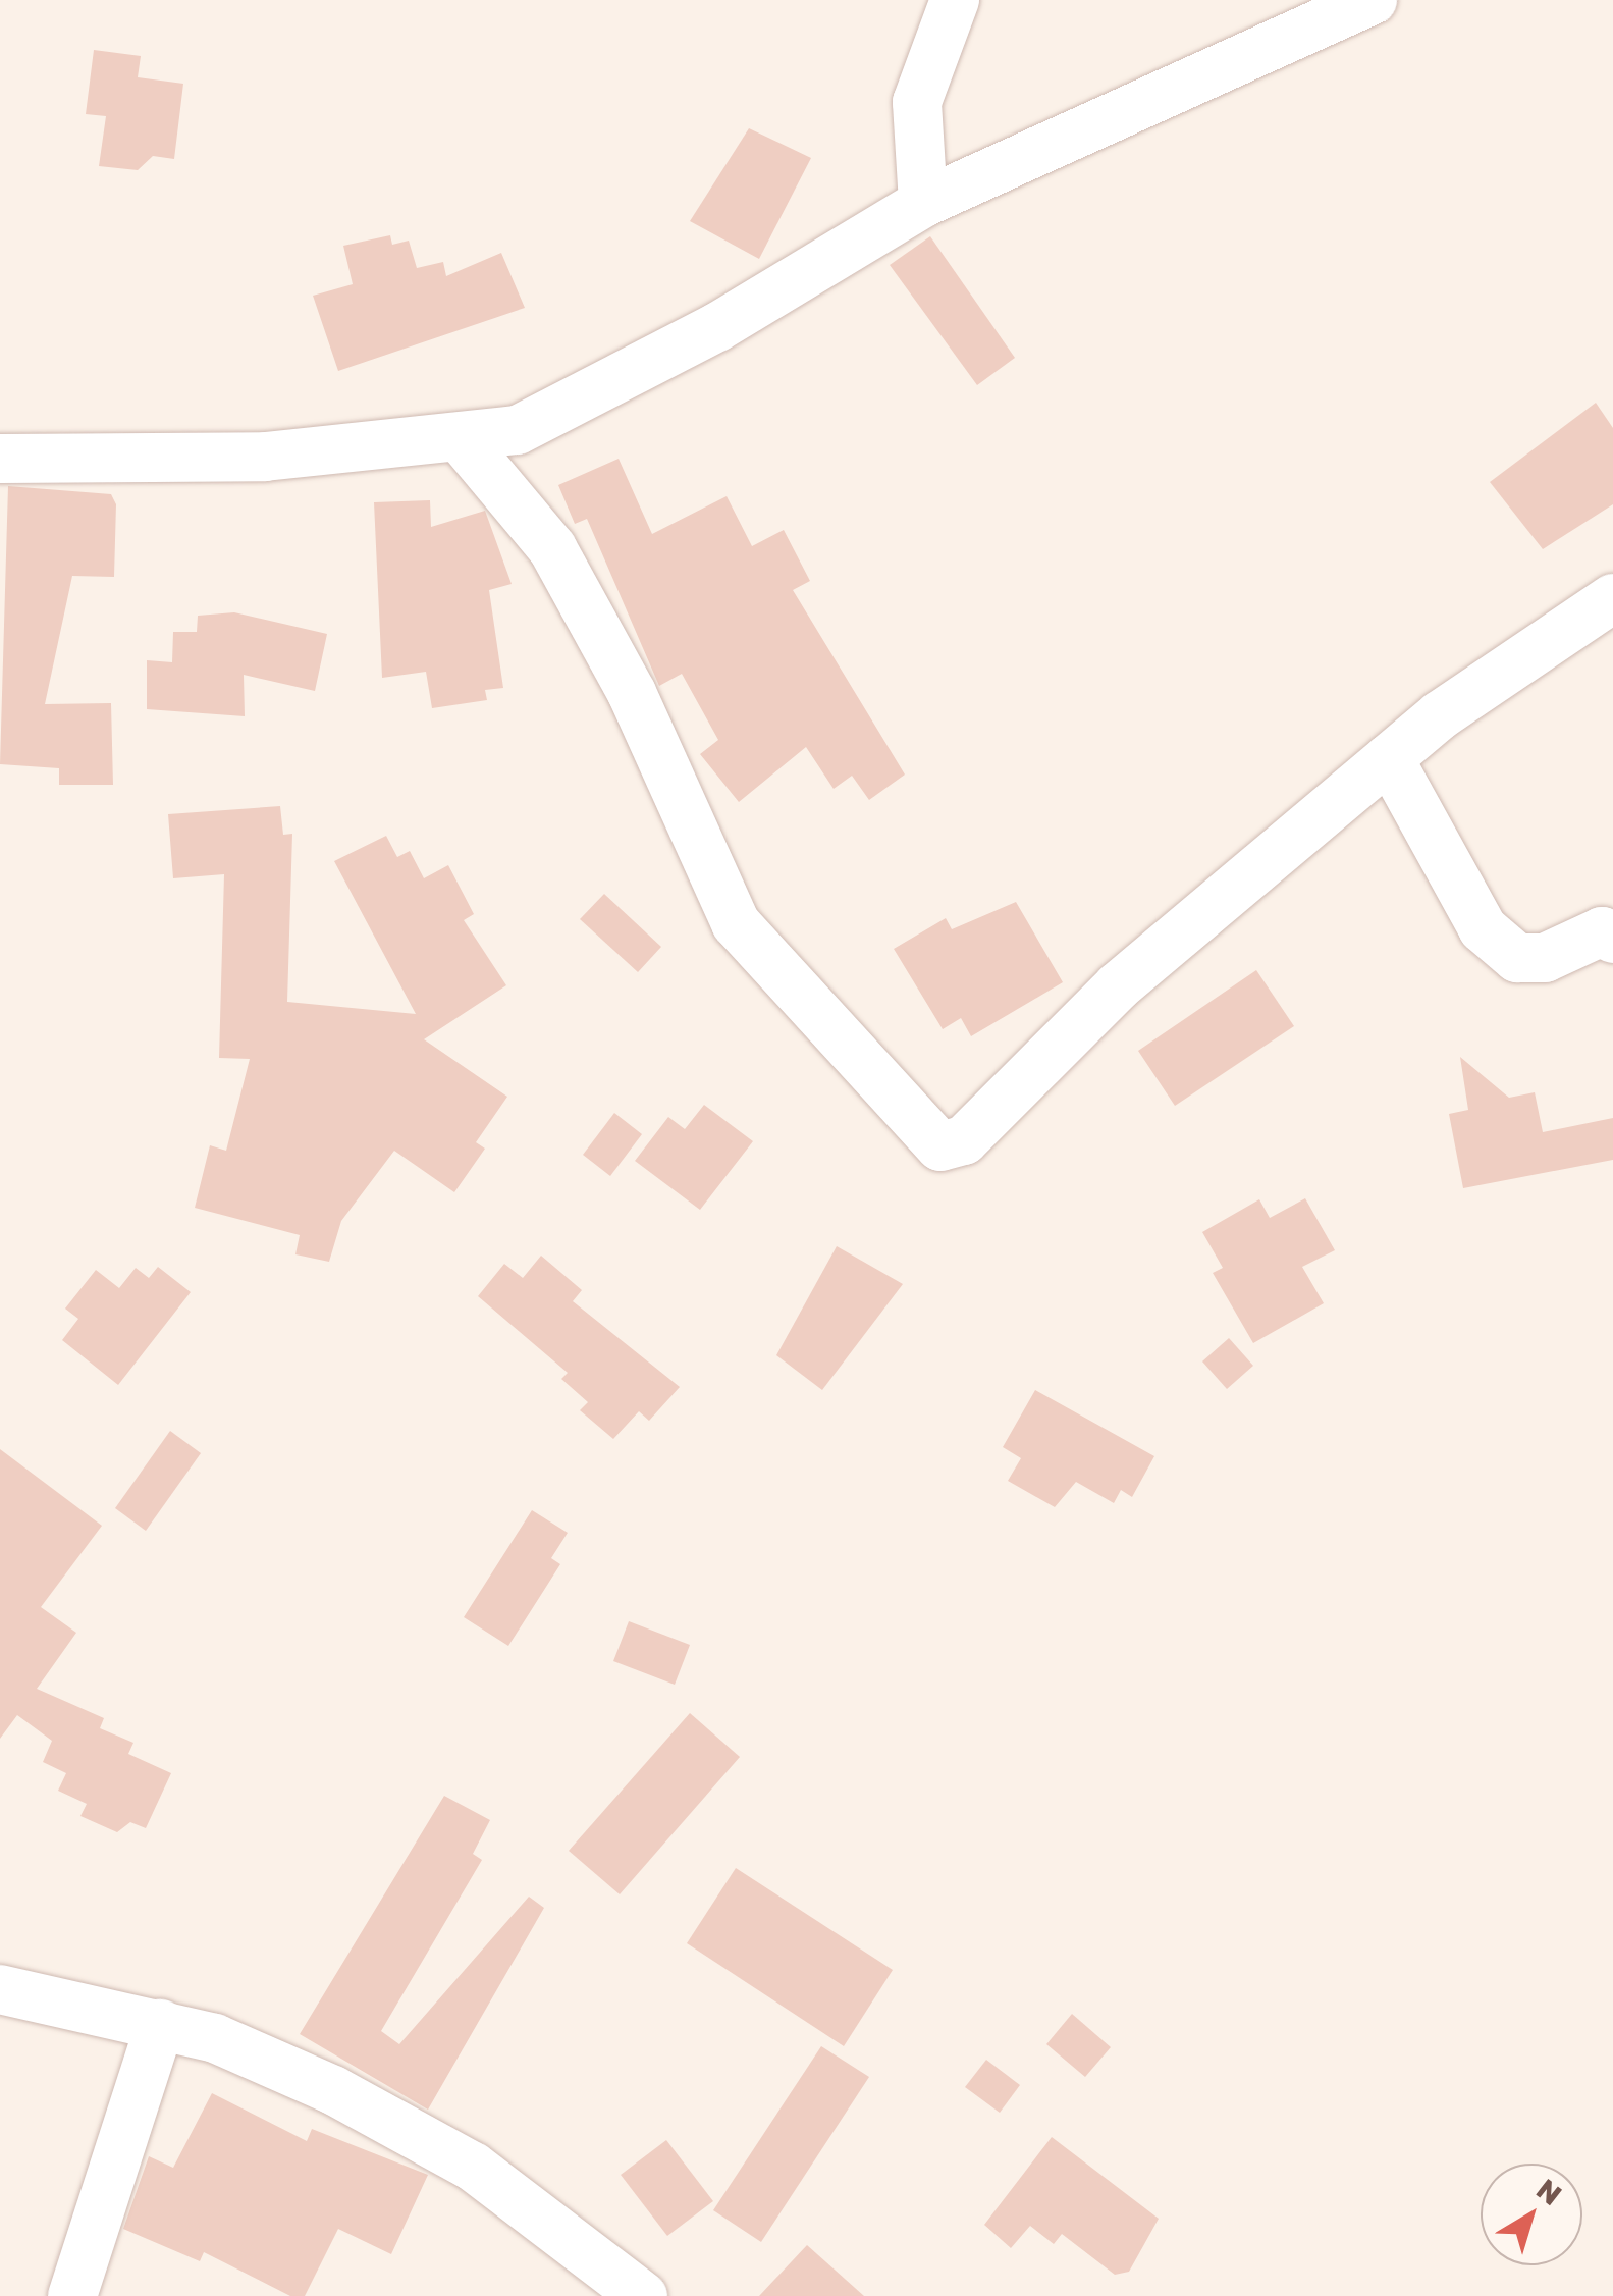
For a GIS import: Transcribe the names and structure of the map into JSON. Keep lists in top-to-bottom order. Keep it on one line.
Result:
{"north":"top right"}
